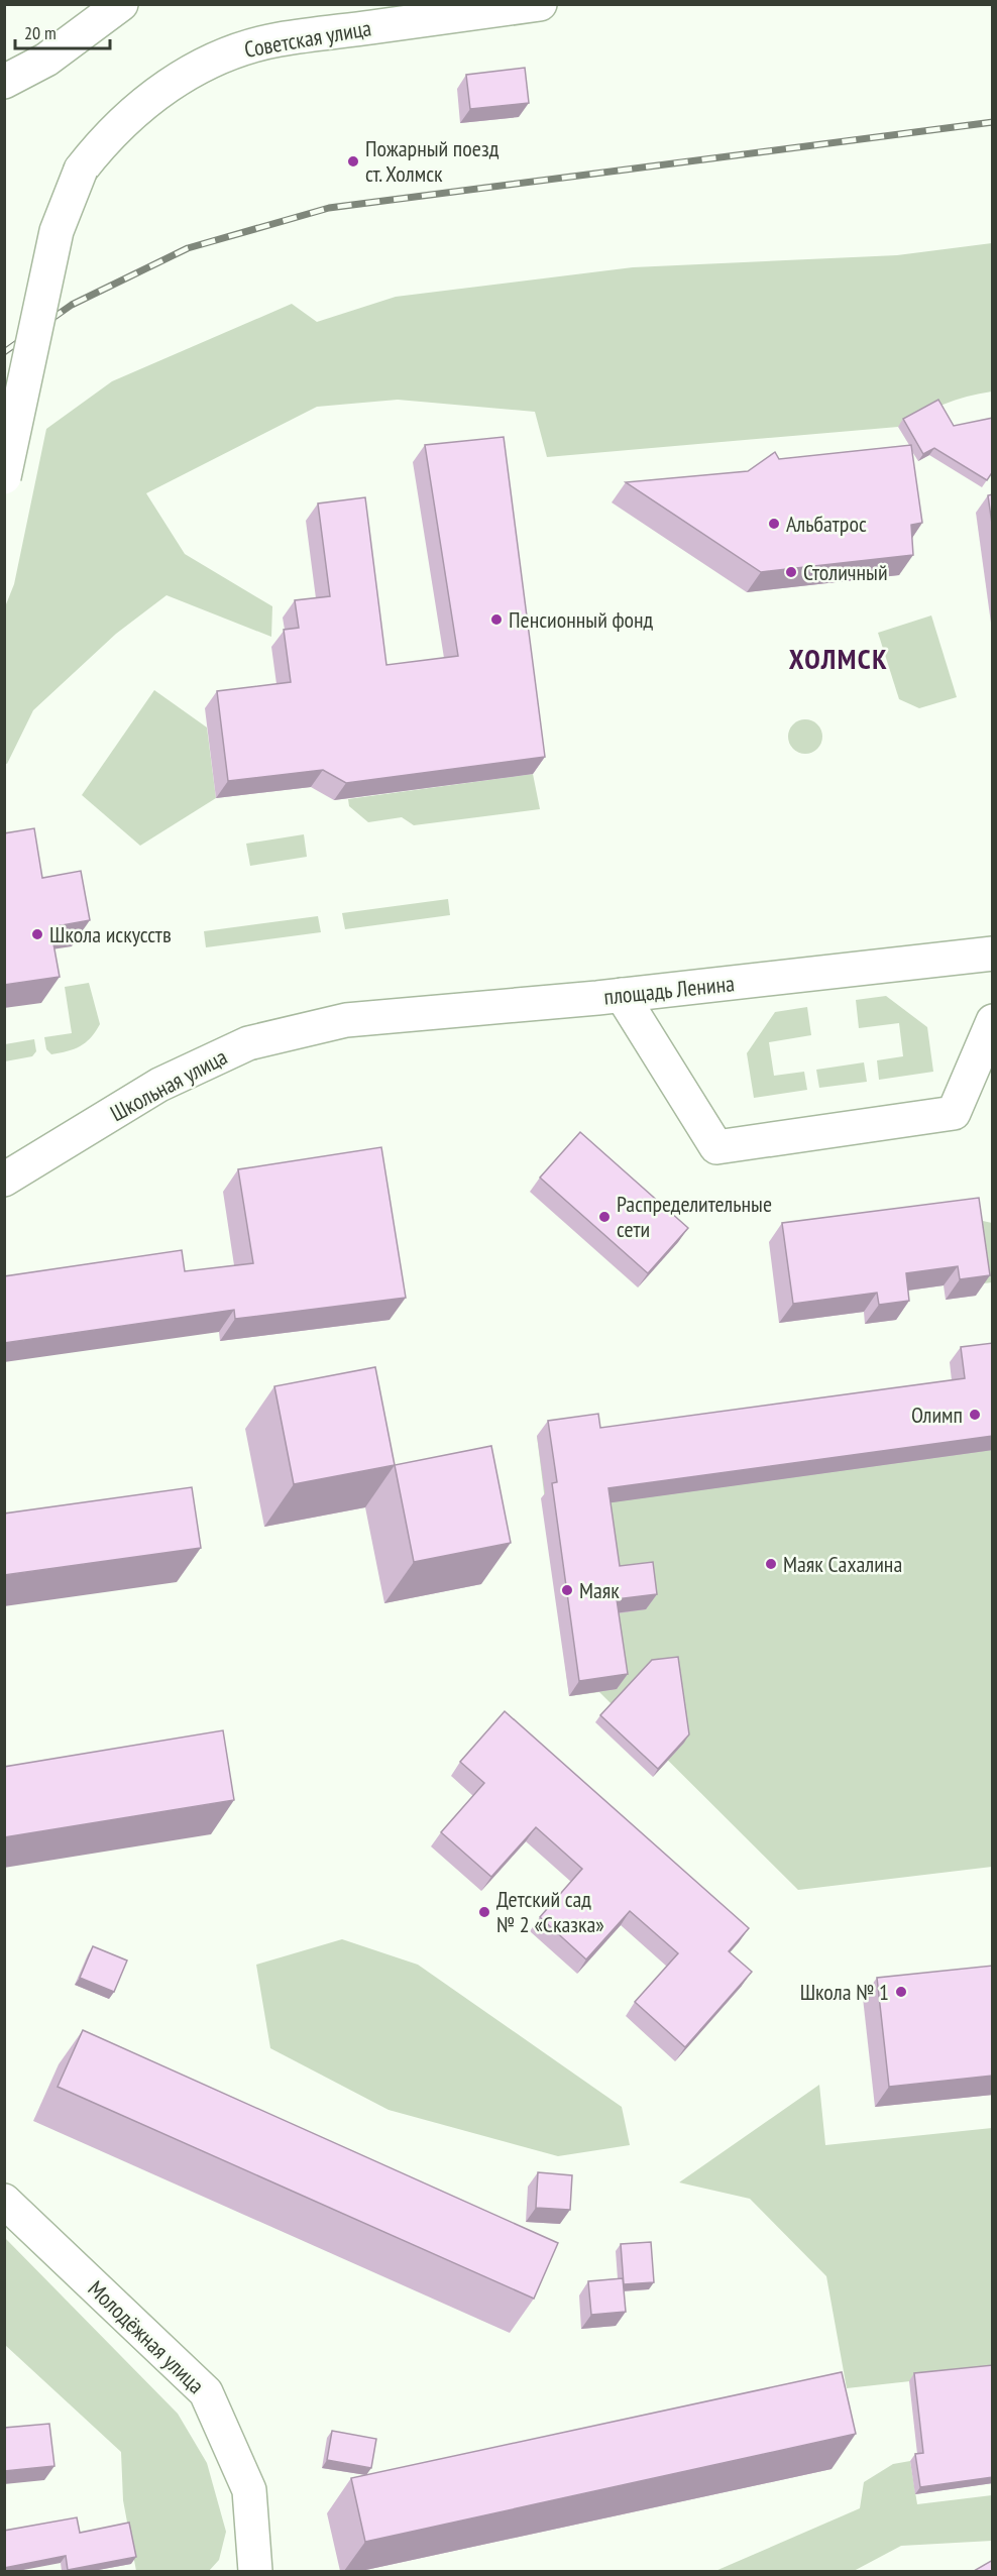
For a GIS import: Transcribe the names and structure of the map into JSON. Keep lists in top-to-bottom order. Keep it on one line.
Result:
{"streets":{"main road":["Советская улица","площадь Ленина","Школьная улица","Молодёжная улица"]},"crossings":[["площадь Ленина","Школьная улица"]],"districts":["ХОЛМСК"],"places":["Пожарный поезд ст. Холмск","Альбатрос","Столичный","Пенсионный фонд","Школа искусств","Распределительные сети","Олимп","Маяк Сахалина","Маяк","Детский сад № 2 «Сказка»","Школа № 1"],"scale_bar":"20 m"}
